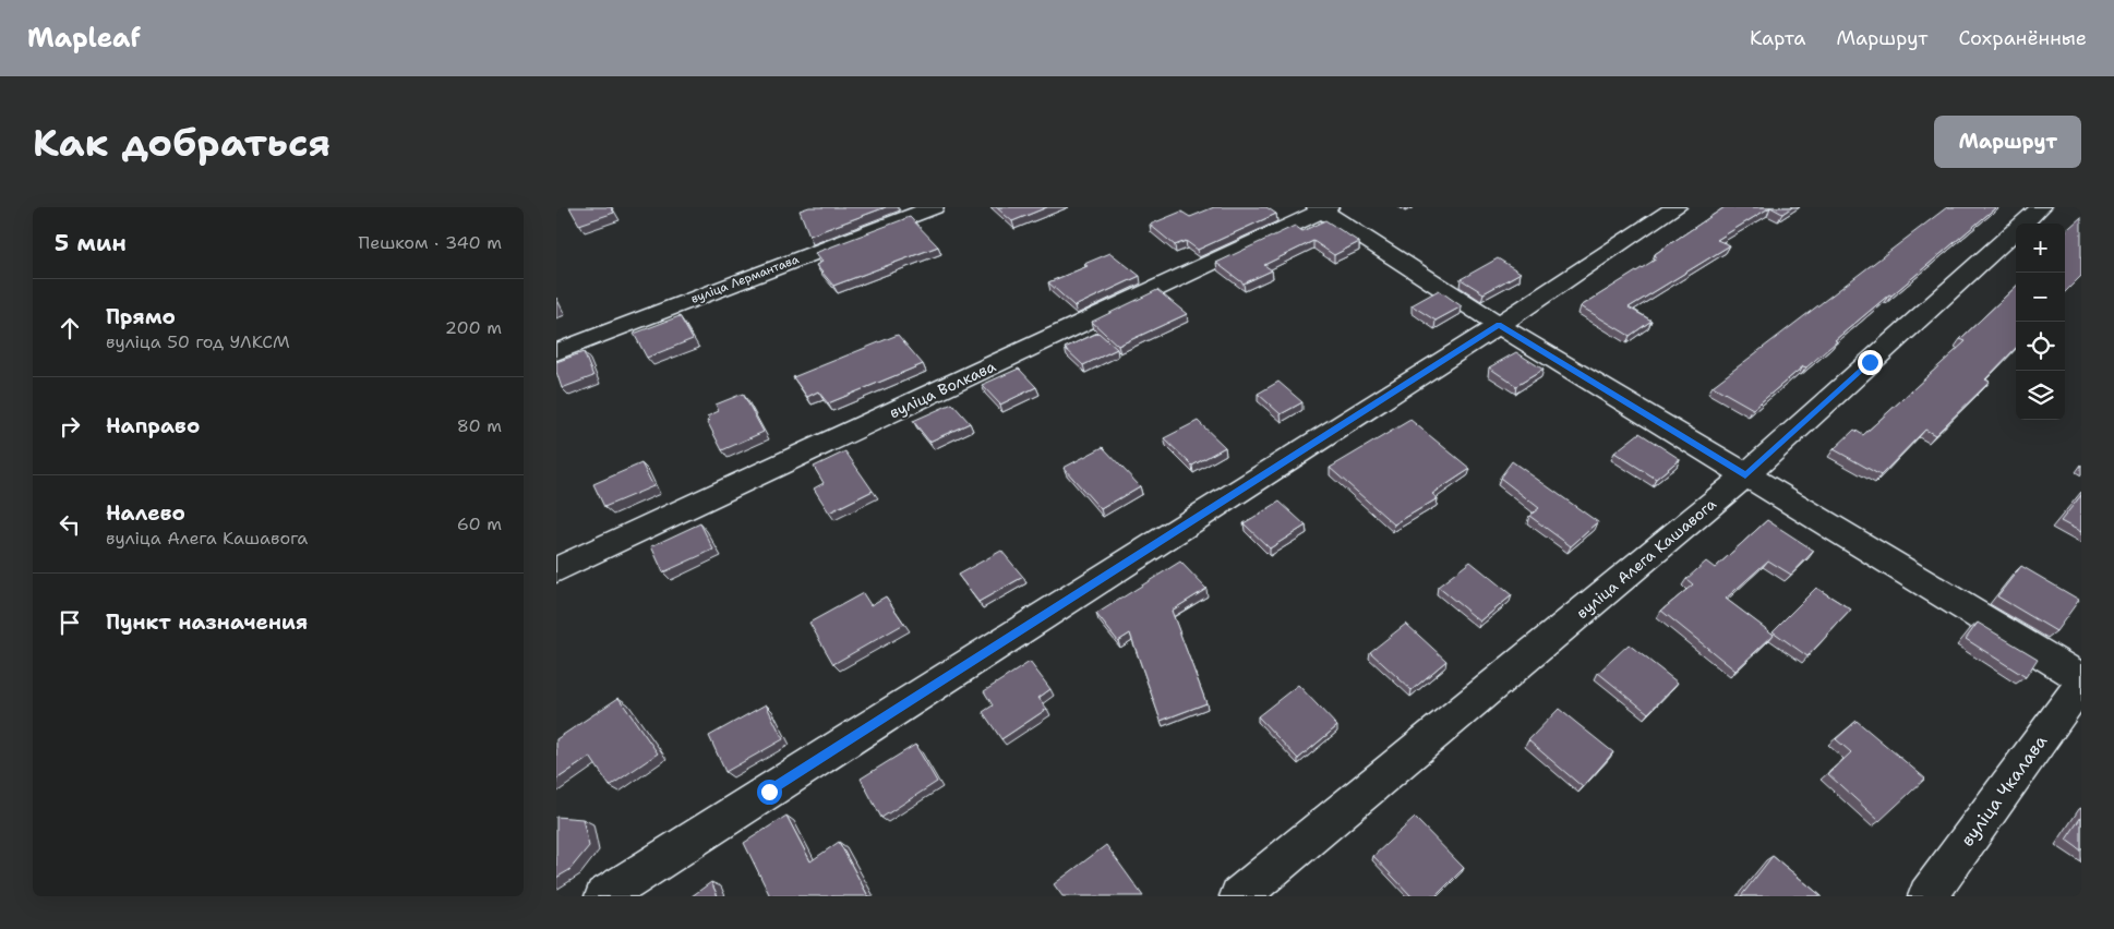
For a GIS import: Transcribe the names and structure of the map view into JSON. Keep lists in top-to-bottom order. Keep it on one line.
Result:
{"streets":{"street":["вуліца Лермантава","вуліца Волкава","вуліца Алега Кашавога","вуліца Чкалава"]},"page":{"header":"Mapleaf","nav":["Карта","Маршрут","Сохранённые"],"buttons":"Маршрут","title":"Как добраться","heading":["5 мин","Пешком · 340 m"],"map_buttons":["+","−"],"list":[["Прямо","вуліца 50 год УЛКСМ","200 m"],["Направо","80 m"],["Налево","вуліца Алега Кашавога","60 m"],"Пункт назначения"]}}
